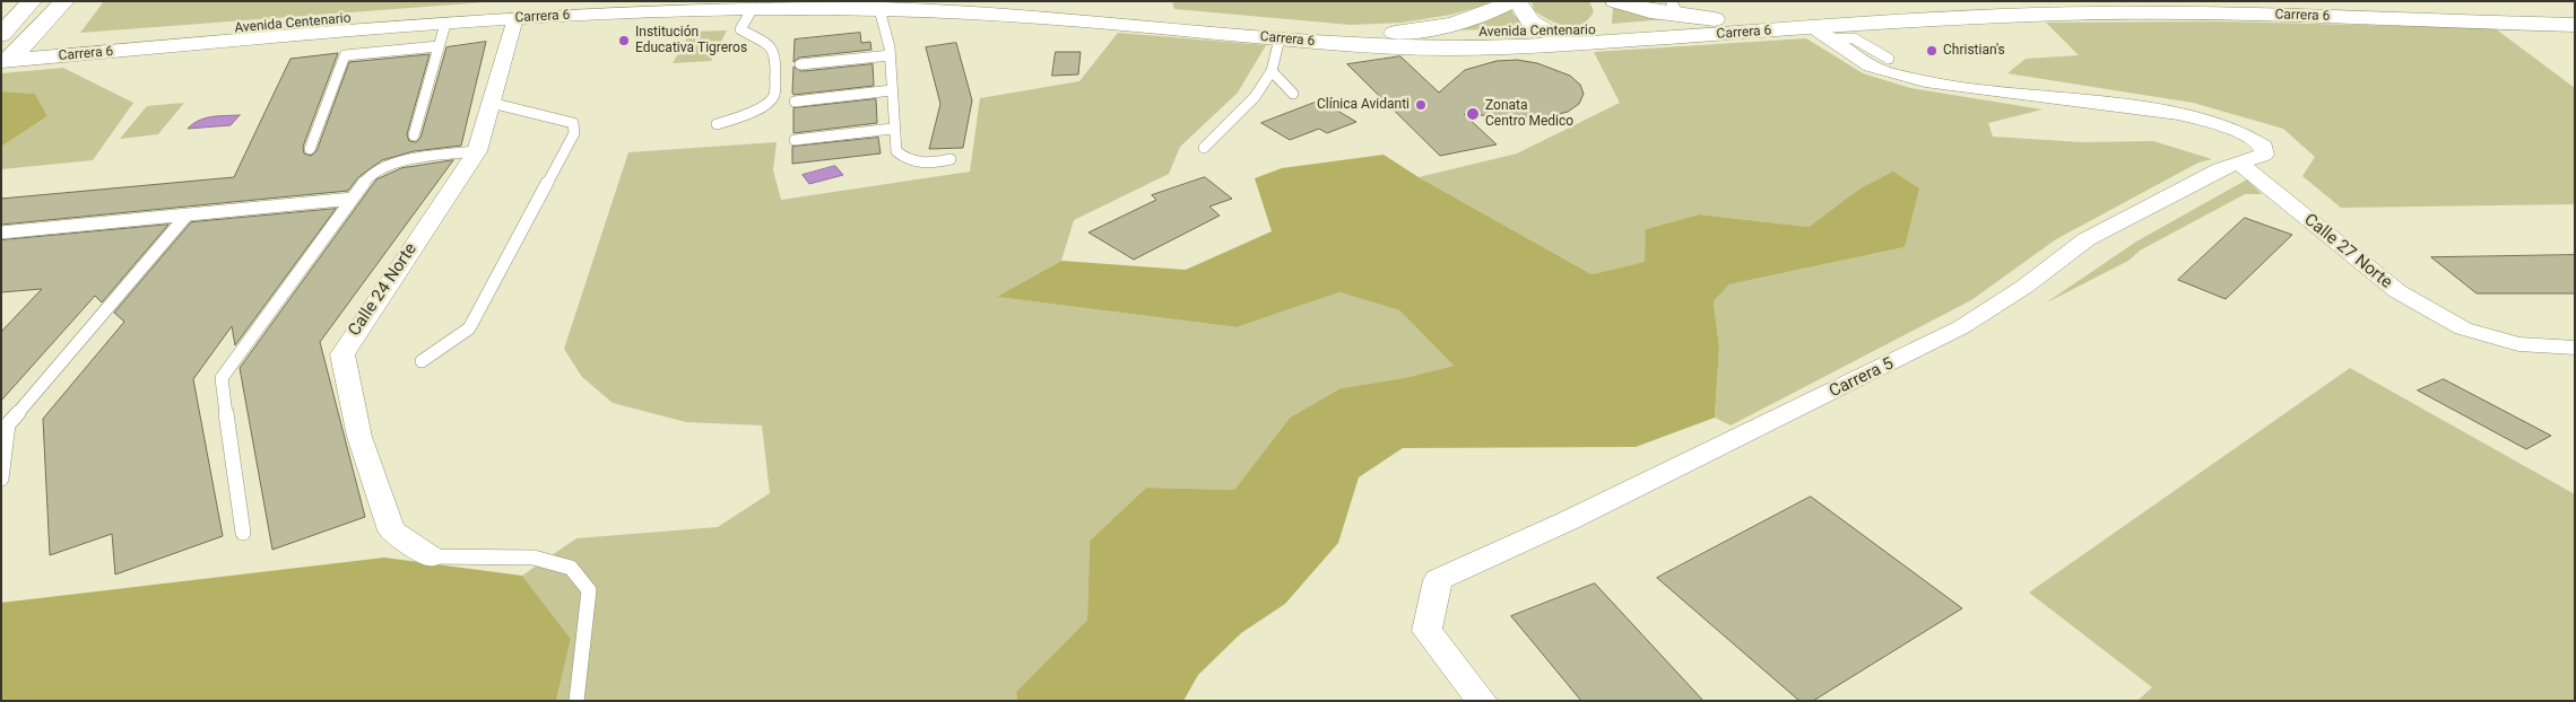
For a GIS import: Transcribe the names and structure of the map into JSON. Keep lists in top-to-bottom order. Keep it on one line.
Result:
{"streets":{"main road":["Carrera 6","Avenida Centenario"],"street":["Calle 27 Norte","Calle 24 Norte","Carrera 5"]},"crossings":[["Carrera 6","Avenida Centenario"],["Carrera 6","Calle 24 Norte"],["Carrera 6","Carrera 5"],["Calle 27 Norte","Carrera 5"]],"places":["Institución Educativa Tigreros","Christian's","Clínica Avidanti","Zonata Centro Medico"]}
